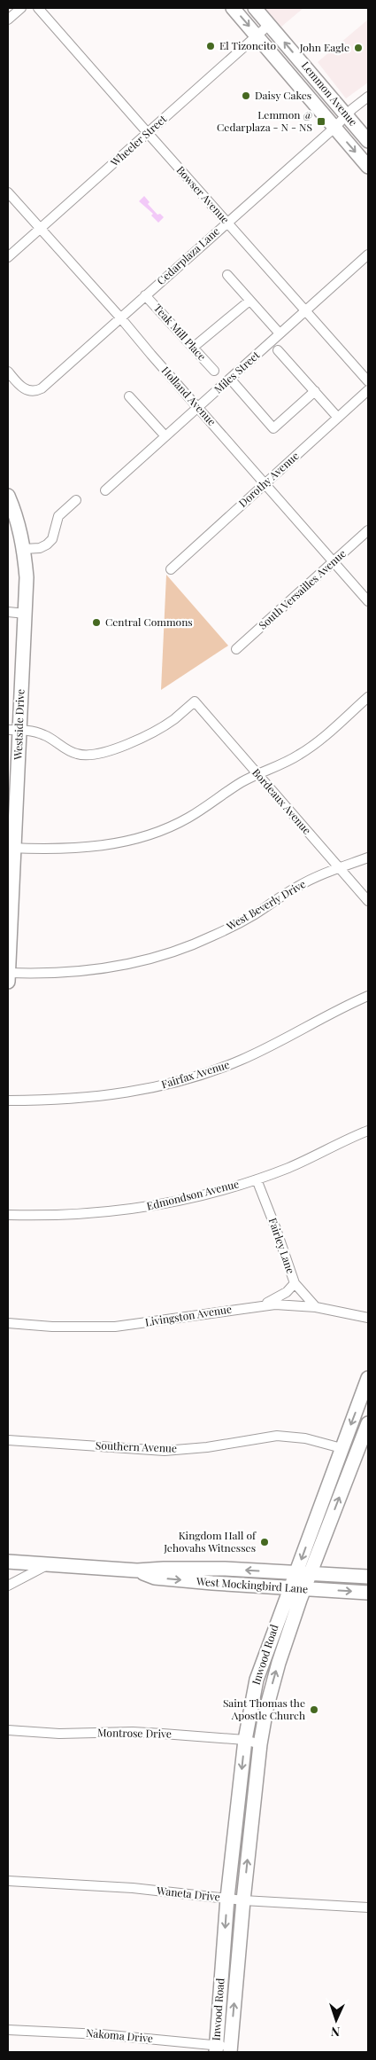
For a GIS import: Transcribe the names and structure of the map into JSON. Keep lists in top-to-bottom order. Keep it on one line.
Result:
{"streets":{"main road":["Lemmon Avenue","Westside Drive","West Mockingbird Lane","Inwood Road"],"street":["Wheeler Street","Bowser Avenue","Cedarplaza Lane","Teak Mill Place","Miles Street","Holland Avenue","Dorothy Avenue","South Versailles Avenue","Bordeaux Avenue","West Beverly Drive","Fairfax Avenue","Edmondson Avenue","Fairley Lane","Livingston Avenue","Southern Avenue","Montrose Drive","Waneta Drive","Nakoma Drive"]},"crossings":[["Lemmon Avenue","Wheeler Street"],["Lemmon Avenue","Cedarplaza Lane"],["Wheeler Street","Bowser Avenue"],["Wheeler Street","Holland Avenue"],["Bowser Avenue","Cedarplaza Lane"],["Bowser Avenue","Miles Street"],["Cedarplaza Lane","Teak Mill Place"],["Cedarplaza Lane","Holland Avenue"],["Miles Street","Holland Avenue"],["Holland Avenue","Dorothy Avenue"],["Holland Avenue","South Versailles Avenue"],["Westside Drive","Bordeaux Avenue"],["Westside Drive","West Beverly Drive"],["Bordeaux Avenue","West Beverly Drive"],["Edmondson Avenue","Fairley Lane"],["Fairley Lane","Livingston Avenue"],["Southern Avenue","Inwood Road"],["West Mockingbird Lane","Inwood Road"],["Inwood Road","Montrose Drive"],["Inwood Road","Waneta Drive"],["Inwood Road","Nakoma Drive"]],"places":{"other":["El Tizoncito","John Eagle","Daisy Cakes","Central Commons","Kingdom Hall of Jehovahs Witnesses","Saint Thomas the Apostle Church"],"transit":["Lemmon @ Cedarplaza - N - NS"]},"north":"bottom"}
